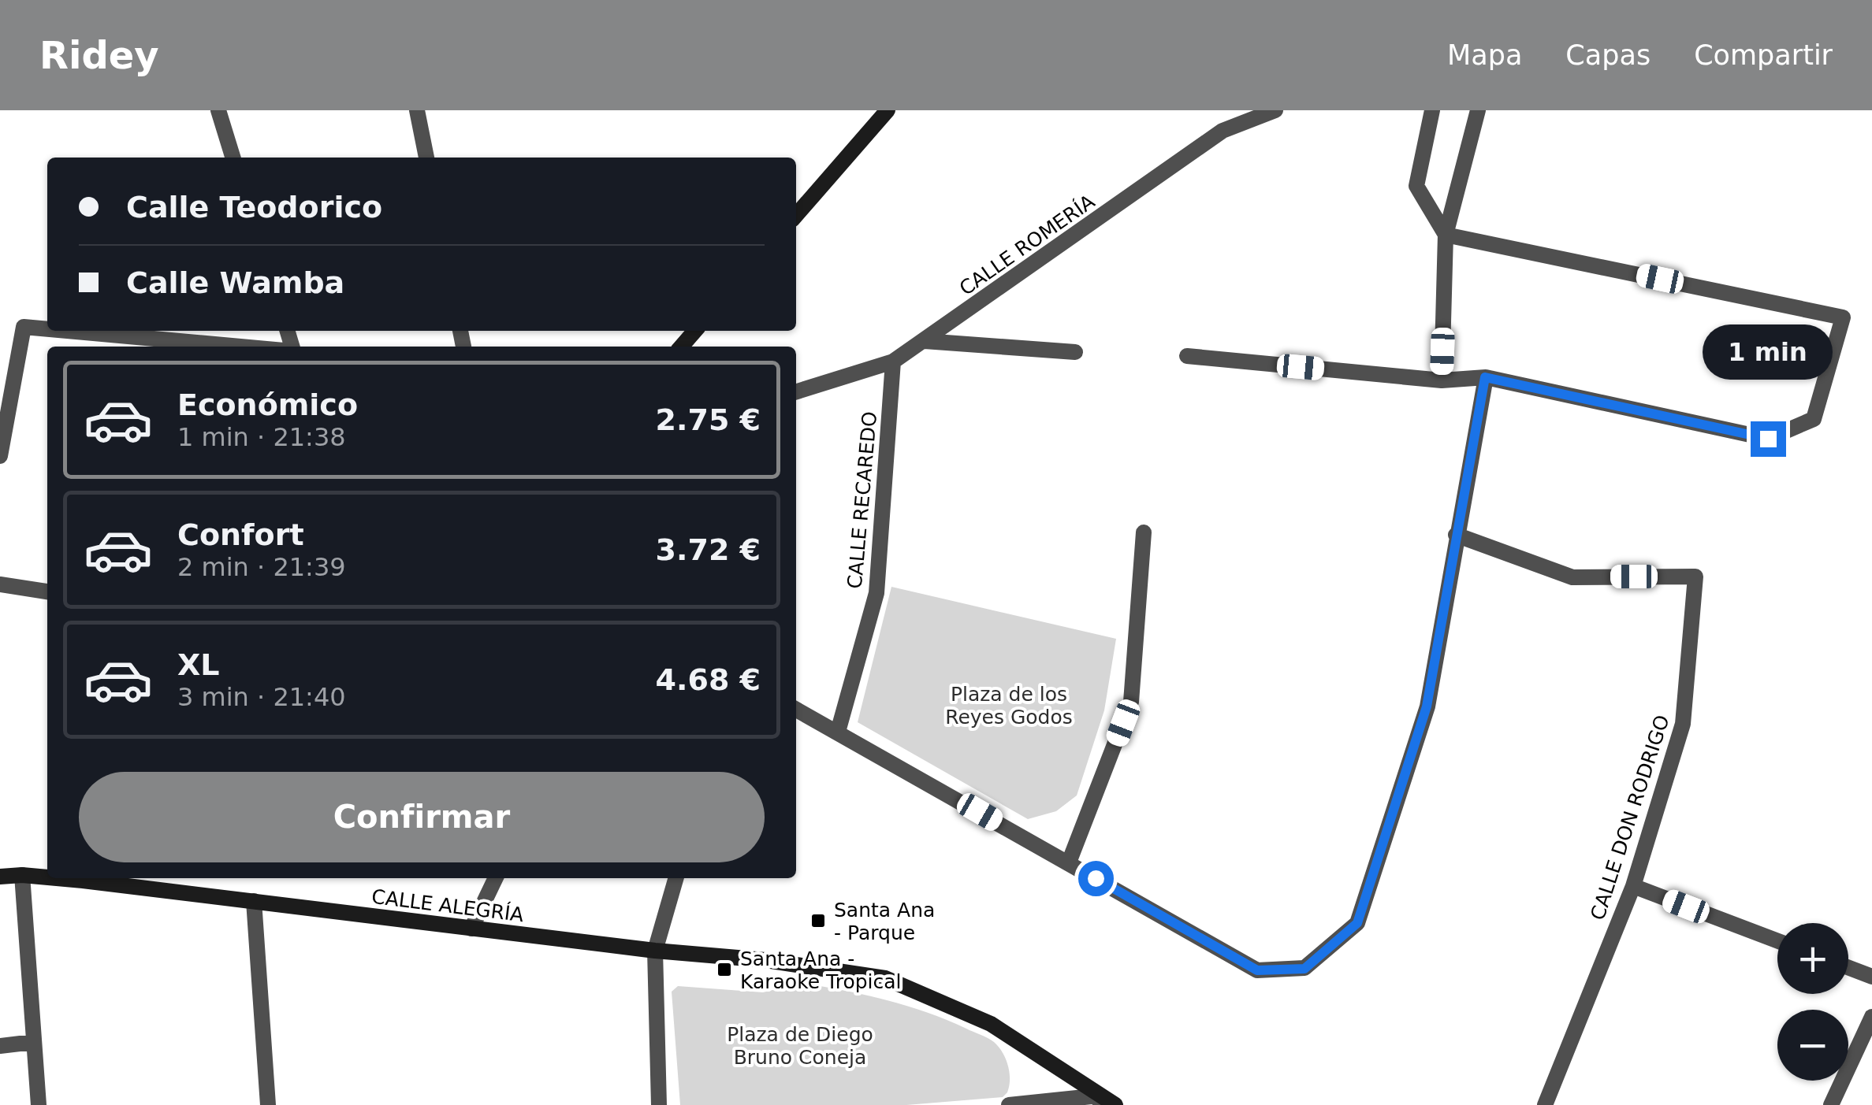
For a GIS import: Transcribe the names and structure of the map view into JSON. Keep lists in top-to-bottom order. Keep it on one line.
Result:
{"streets":{"main road":["CALLE ALEGRÍA"],"street":["CALLE ROMERÍA","CALLE RECAREDO","CALLE DON RODRIGO"]},"crossings":[["CALLE ROMERÍA","CALLE RECAREDO"]],"parks":["Plaza de los Reyes Godos","Plaza de Diego Bruno Coneja"],"places":{"transit":["Santa Ana - Parque","Santa Ana - Karaoke Tropical"]},"page":{"header":"Ridey","nav":["Mapa","Capas","Compartir"],"banner":["Calle Teodorico","Calle Wamba"],"bubble":"1 min","list":[{"name":"Económico","note":"1 min · 21:38","value":"2.75 €"},{"name":"Confort","note":"2 min · 21:39","value":"3.72 €"},{"name":"XL","note":"3 min · 21:40","value":"4.68 €"}],"buttons":"Confirmar","map_buttons":["+","−"]}}
